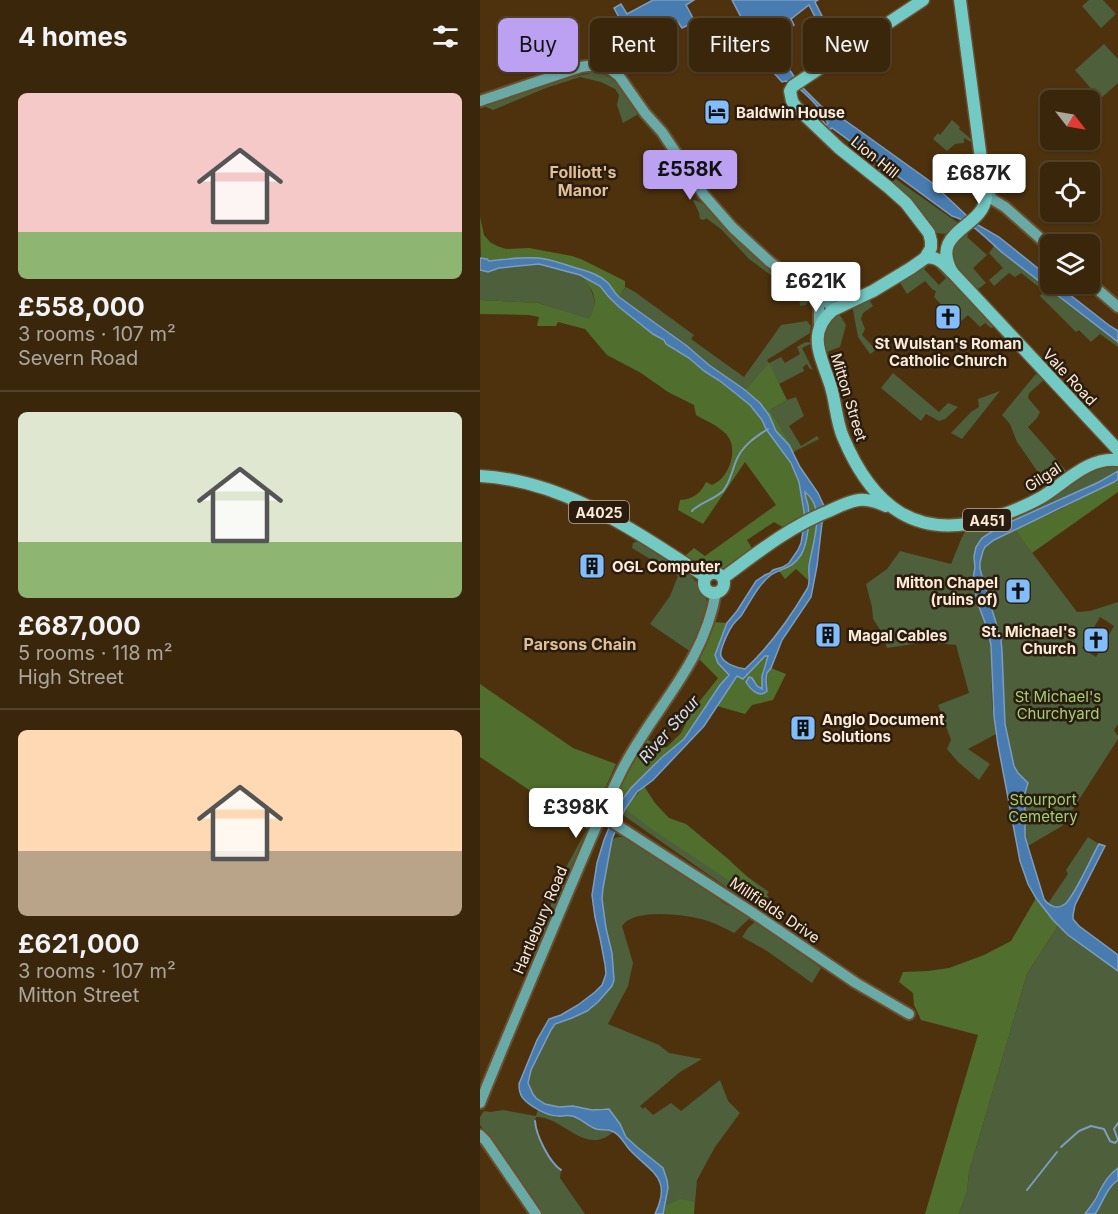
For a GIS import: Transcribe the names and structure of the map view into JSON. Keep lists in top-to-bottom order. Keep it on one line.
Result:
{"streets":{"main road":["Lion Hill","Vale Road","Mitton Street","Gilgal","A4025","A451"],"street":["Millfields Drive","Hartlebury Road"]},"crossings":[["Mitton Street","Gilgal"],["A4025","Hartlebury Road"],["Millfields Drive","Hartlebury Road"]],"districts":["Folliott's Manor","Parsons Chain"],"water":["River Stour"],"parks":["St Michael's Churchyard","Stourport Cemetery"],"places":{"hotel":["Baldwin House"],"church":["St Wulstan's Roman Catholic Church","Mitton Chapel (ruins of)","St. Michael's Church"],"building":["OGL Computer","Magal Cables","Anglo Document Solutions"]},"north":"bottom right","page":{"heading":"4 homes","chip":["Buy","Rent","Filters","New"],"list":[{"name":"£558,000","note":"3 rooms · 107 m² · Severn Road"},{"name":"£687,000","note":"5 rooms · 118 m² · High Street"},{"name":"£621,000","note":"3 rooms · 107 m² · Mitton Street"}],"price":["£558K","£687K","£621K","£398K"]}}
